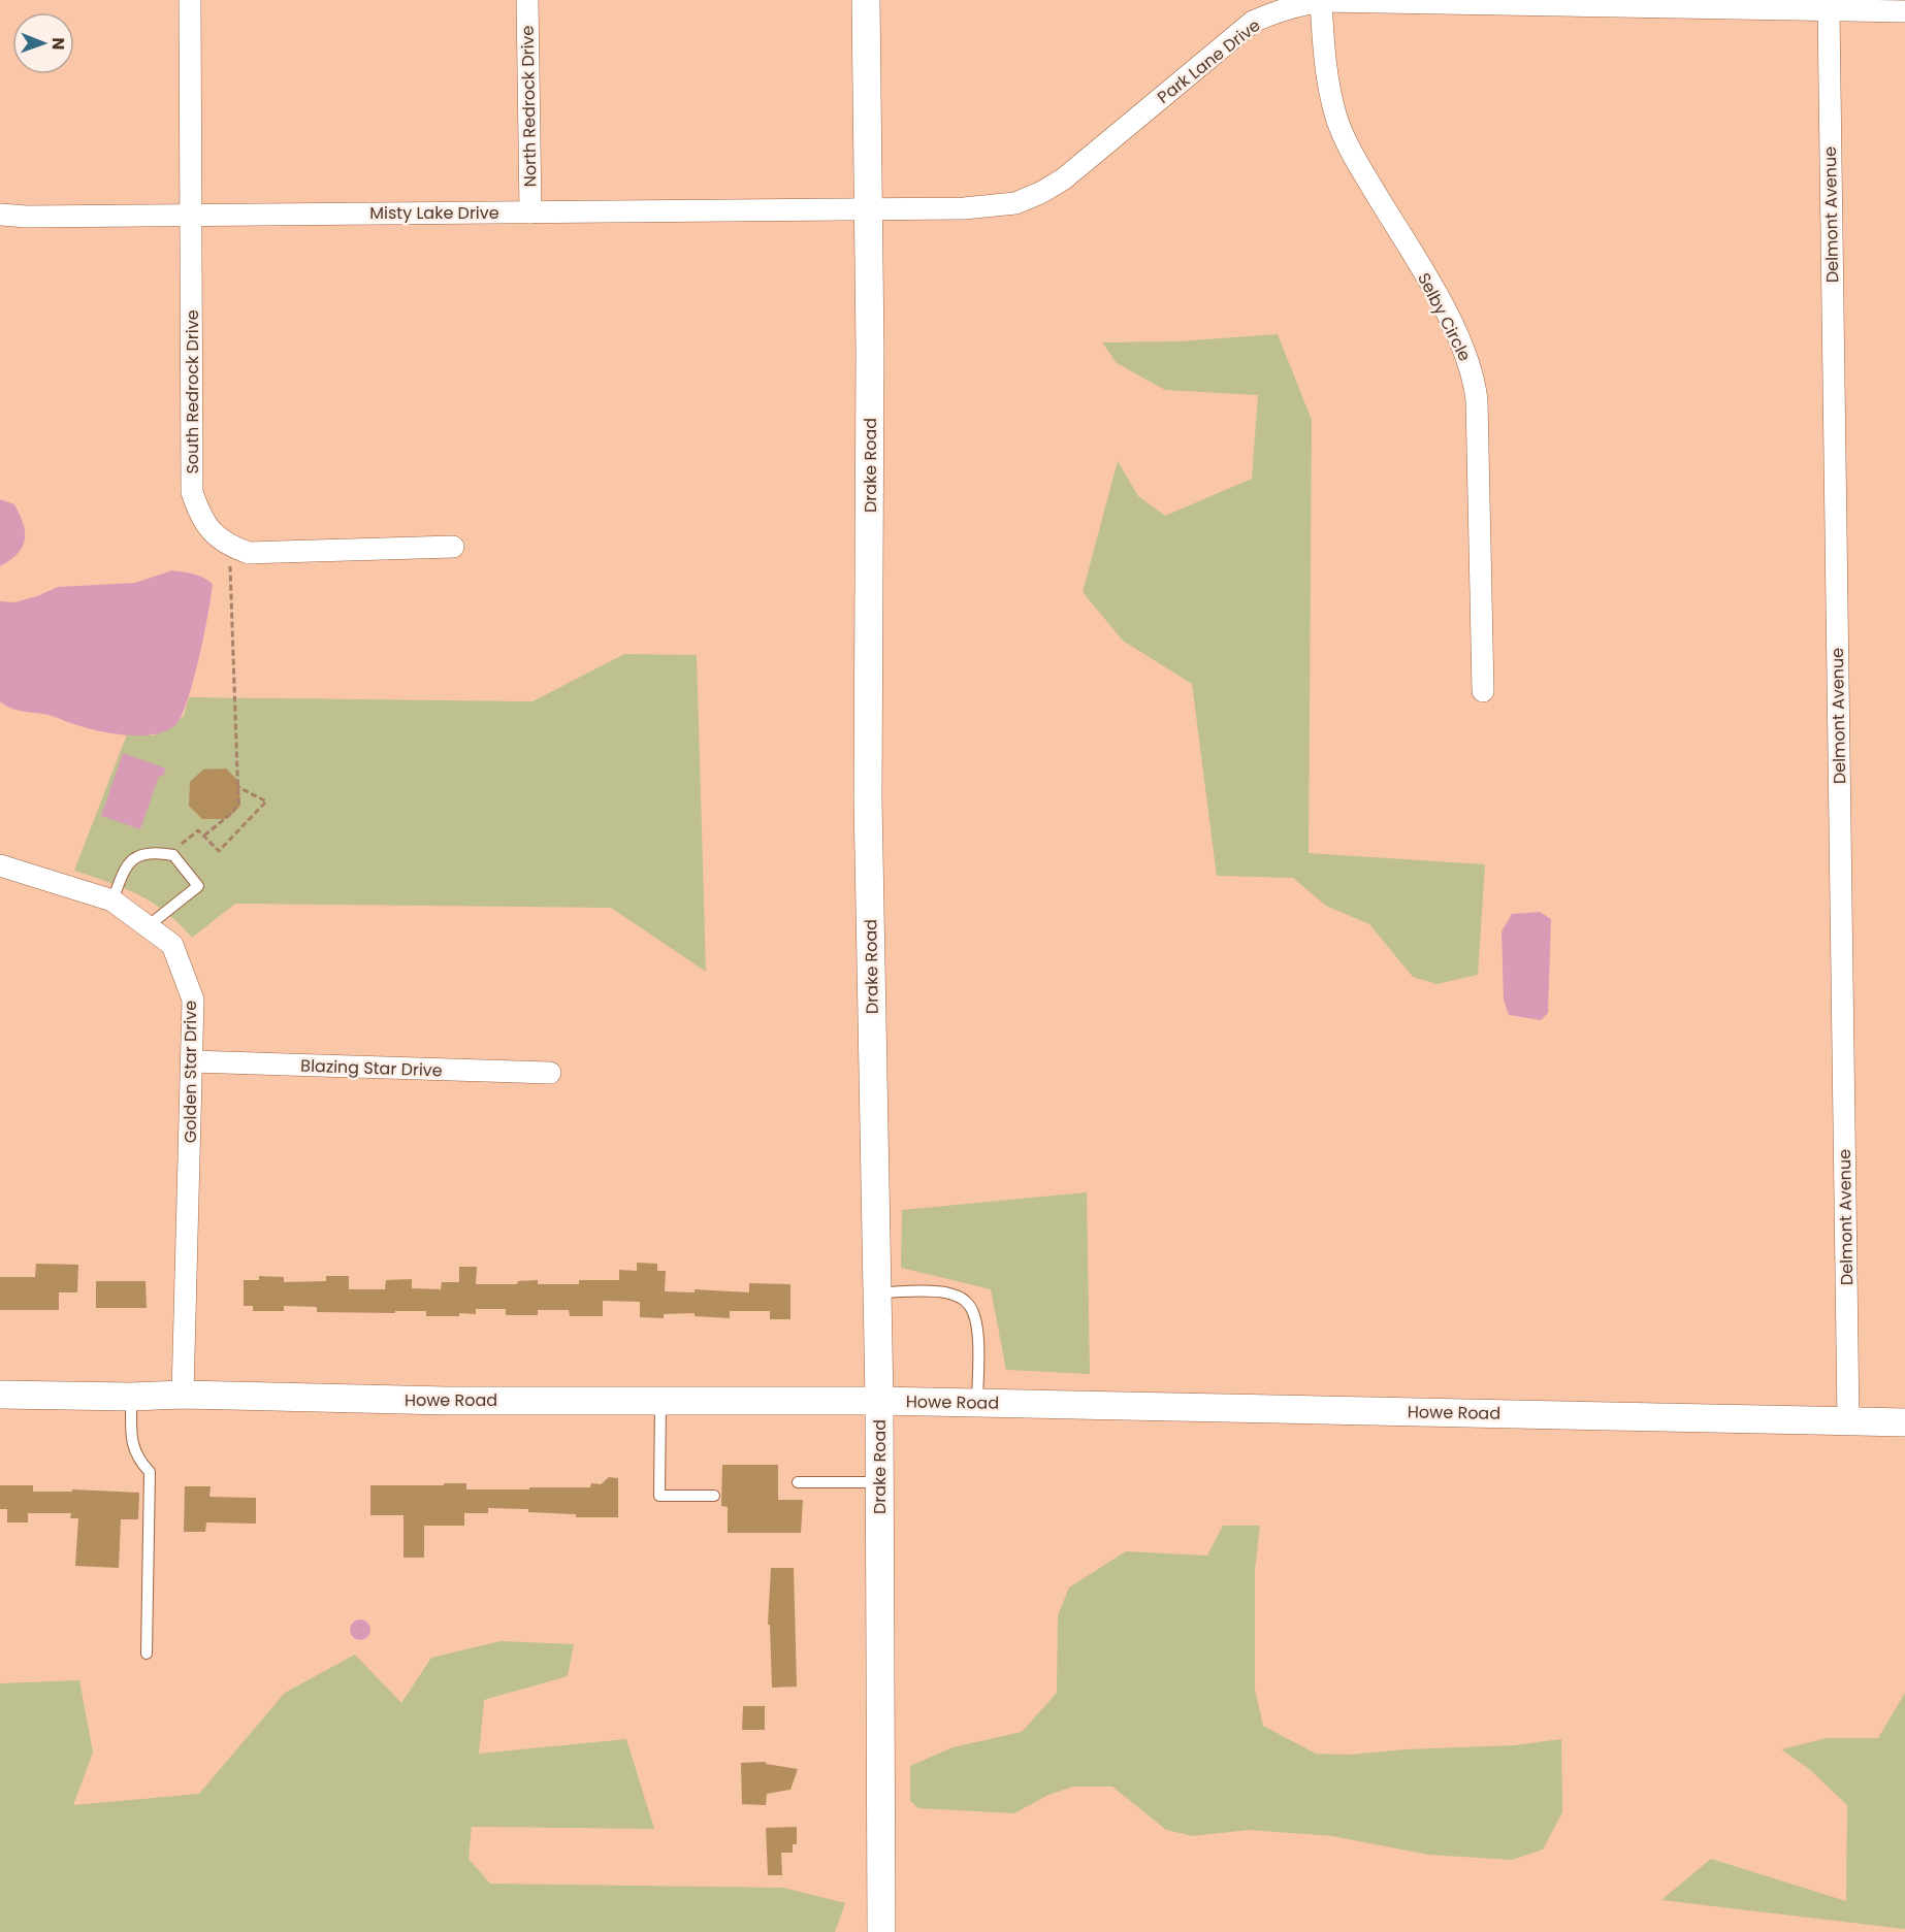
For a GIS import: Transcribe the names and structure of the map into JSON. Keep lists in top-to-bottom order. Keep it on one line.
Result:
{"streets":{"street":["Park Lane Drive","North Redrock Drive","Misty Lake Drive","Delmont Avenue","Selby Circle","South Redrock Drive","Drake Road","Blazing Star Drive","Golden Star Drive","Howe Road"]},"crossings":[["Park Lane Drive","Misty Lake Drive"],["Park Lane Drive","Delmont Avenue"],["Park Lane Drive","Selby Circle"],["Park Lane Drive","Drake Road"],["North Redrock Drive","Misty Lake Drive"],["Misty Lake Drive","South Redrock Drive"],["Misty Lake Drive","Drake Road"],["Delmont Avenue","Howe Road"],["Drake Road","Howe Road"],["Blazing Star Drive","Golden Star Drive"],["Golden Star Drive","Howe Road"]],"north":"right"}
